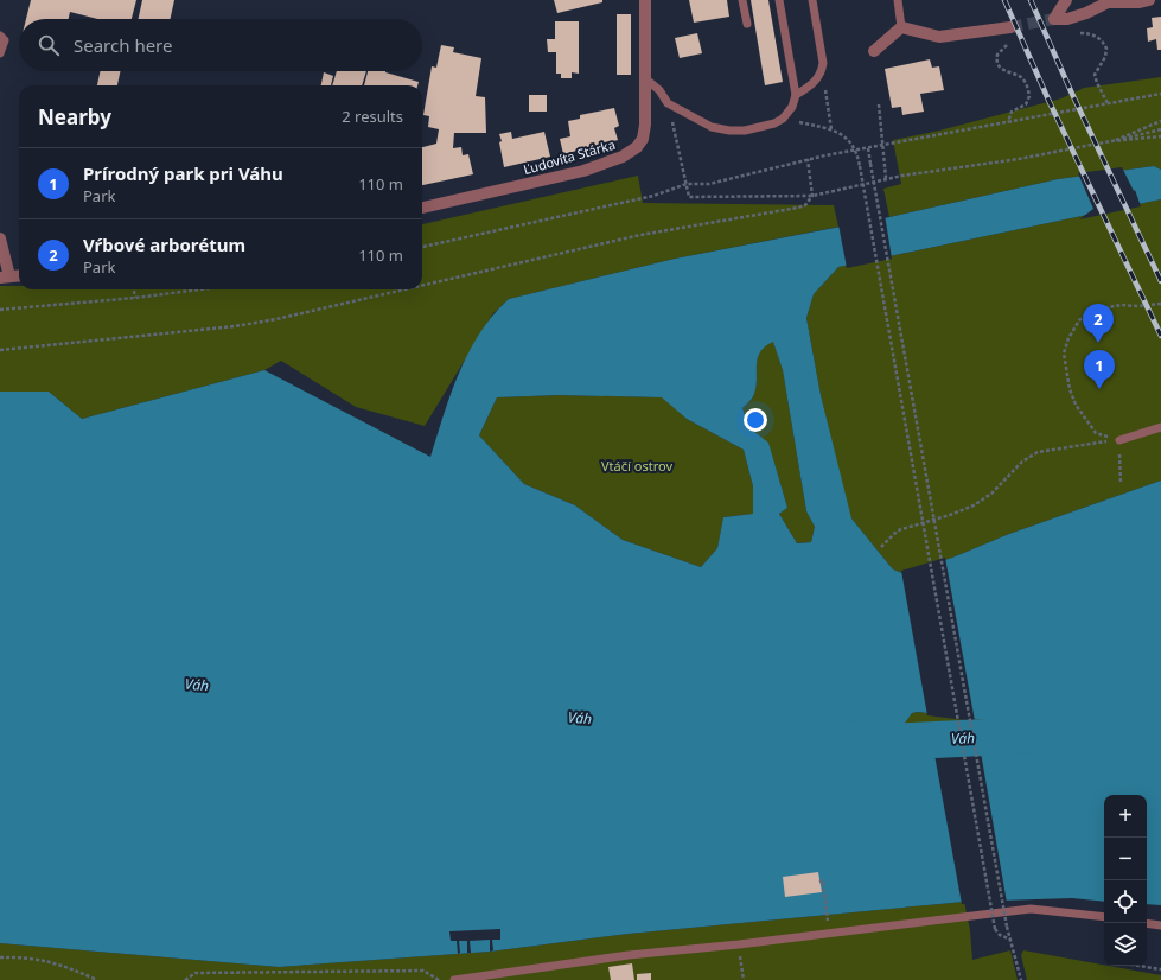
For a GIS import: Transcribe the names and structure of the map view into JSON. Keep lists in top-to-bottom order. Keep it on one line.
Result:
{"streets":{"street":["Ľudovíta Stárka"]},"water":["Váh"],"parks":["Vtáčí ostrov"],"page":{"search":"Search here","heading":["Nearby","2 results"],"list":[{"mark":"1","name":"Prírodný park pri Váhu","note":"Park","value":"110 m"},{"mark":"2","name":"Vŕbové arborétum","note":"Park","value":"110 m"}],"pins":["2","1"],"map_buttons":["+","−"]}}
